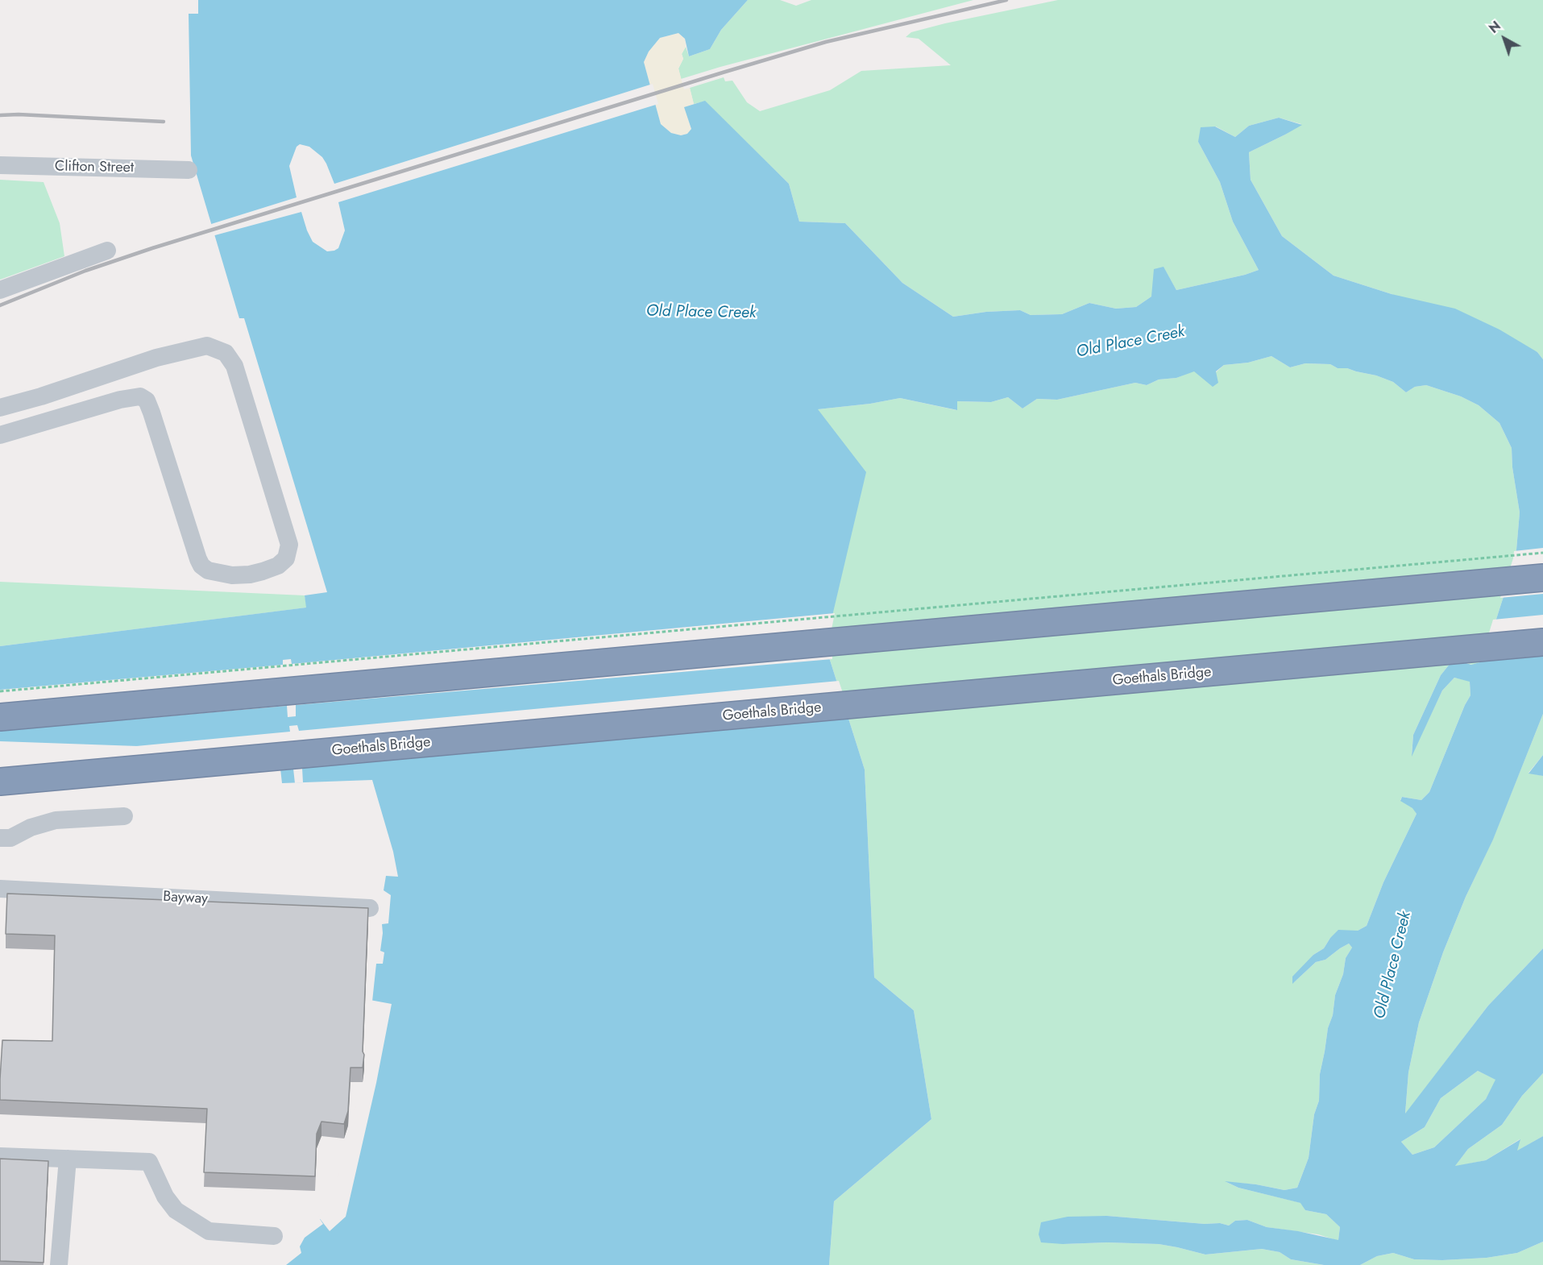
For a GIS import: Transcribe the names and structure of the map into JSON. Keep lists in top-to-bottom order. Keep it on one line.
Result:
{"streets":{"highway":["Goethals Bridge"],"lane":["Clifton Street","Bayway"]},"water":["Old Place Creek"],"north":"top left"}
